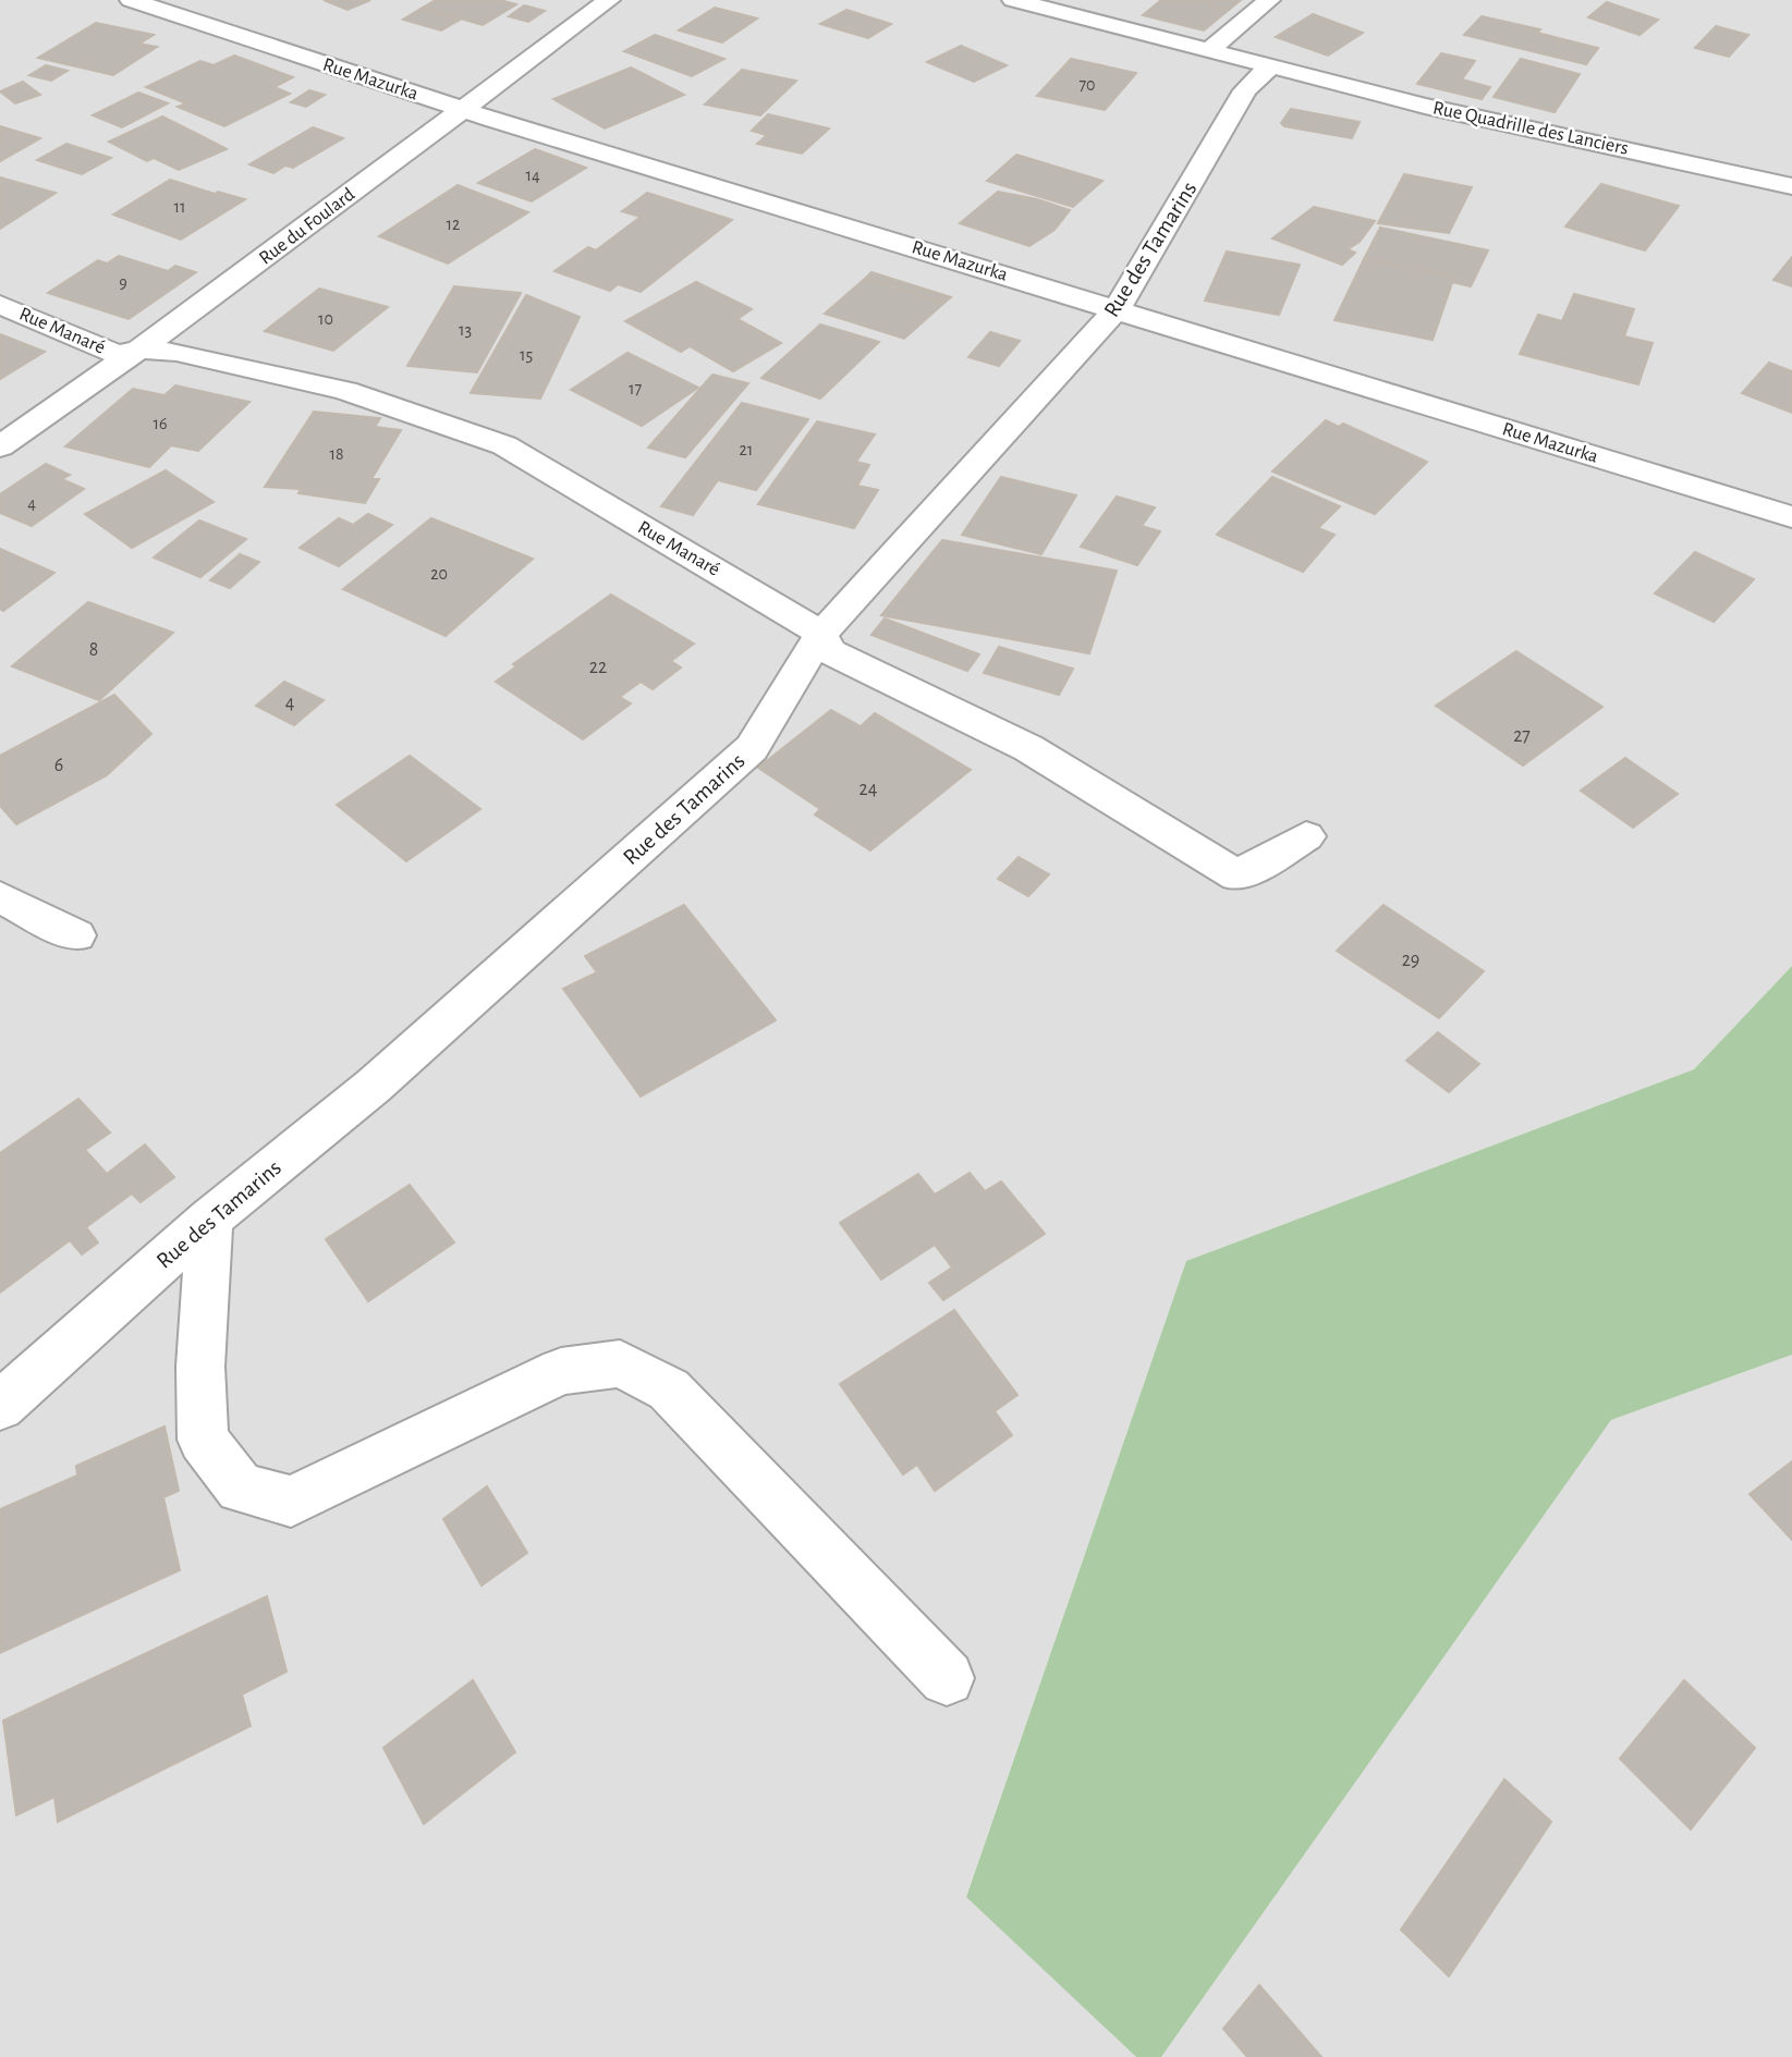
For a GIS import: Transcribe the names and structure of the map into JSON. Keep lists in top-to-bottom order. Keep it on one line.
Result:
{"streets":{"street":["Rue Mazurka","Rue Quadrille des Lanciers","Rue du Foulard","Rue des Tamarins","Rue Manaré"]},"crossings":[["Rue Mazurka","Rue du Foulard"],["Rue Mazurka","Rue des Tamarins"],["Rue Quadrille des Lanciers","Rue des Tamarins"],["Rue du Foulard","Rue Manaré"],["Rue des Tamarins","Rue Manaré"]],"house_numbers":["70","14","11","12","9","10","13","15","17","16","21","18","4","20","8","22","4","27","6","24","29"]}
